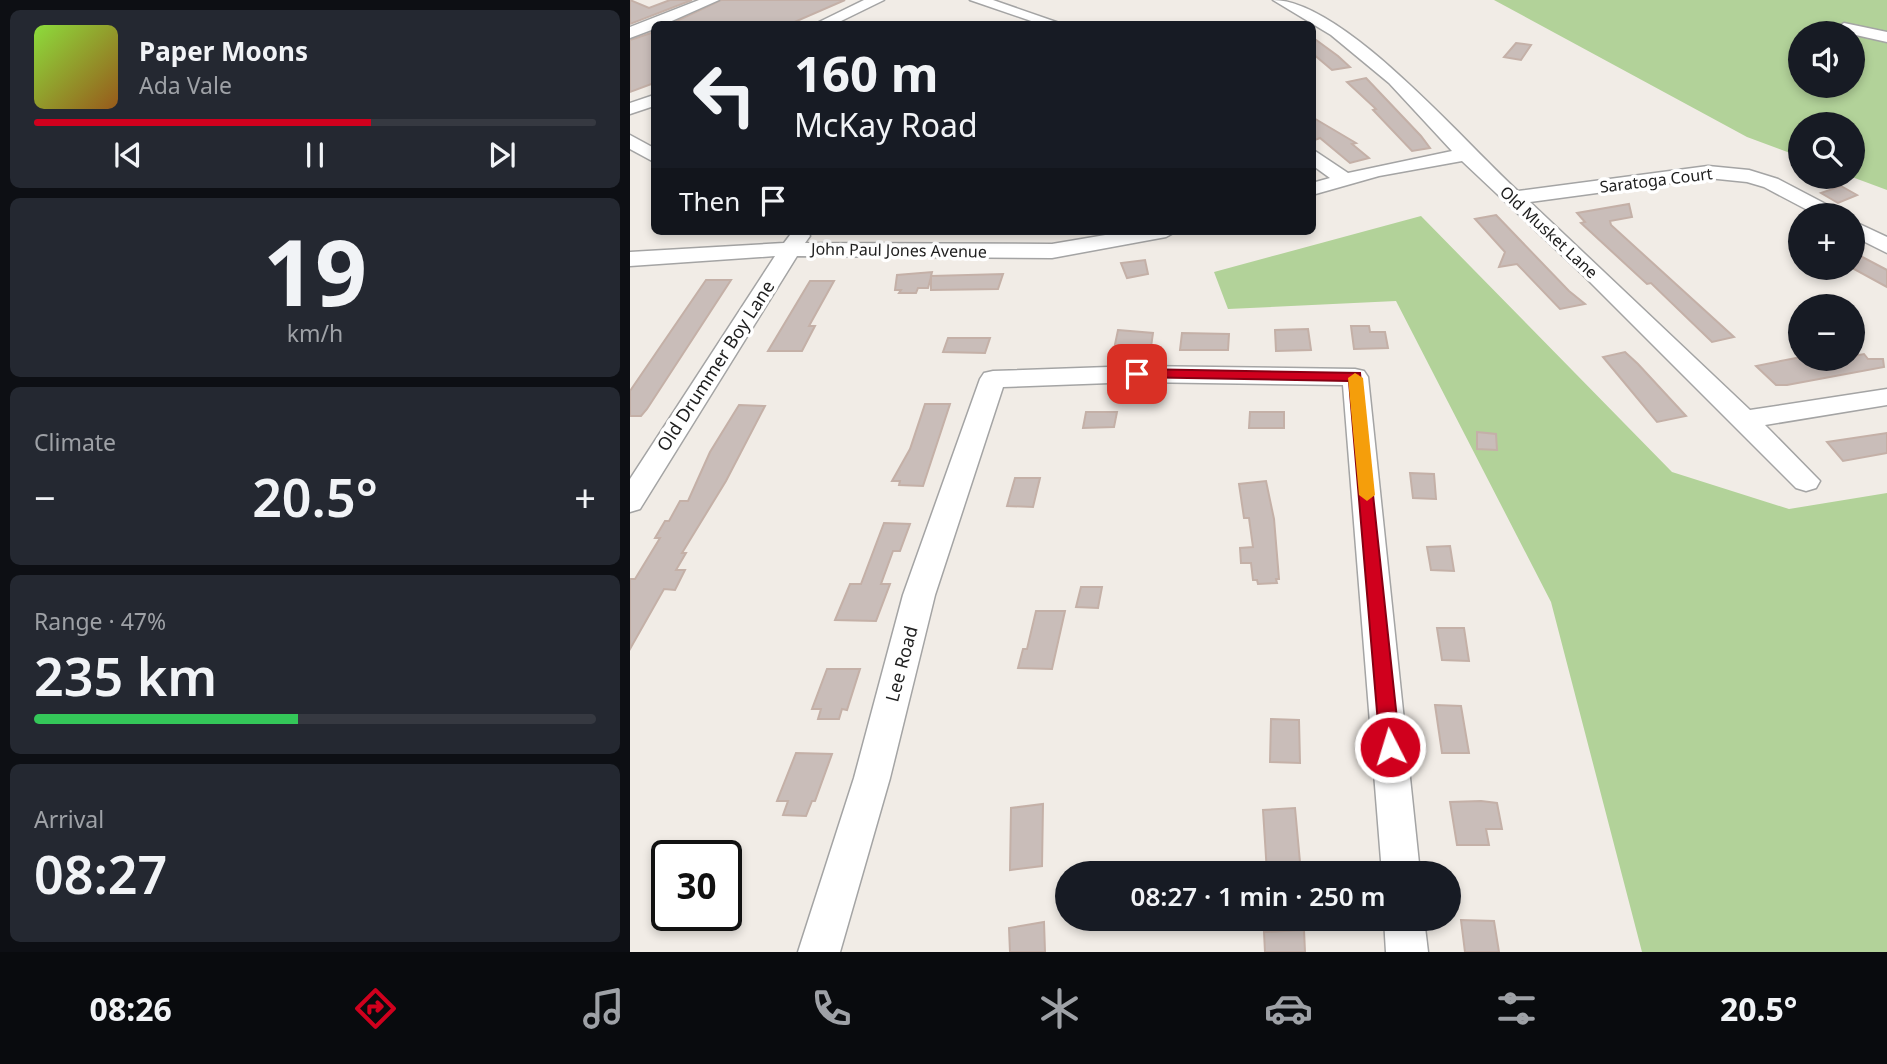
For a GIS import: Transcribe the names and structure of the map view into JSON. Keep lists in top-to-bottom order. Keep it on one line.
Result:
{"streets":{"street":["Saratoga Court","Old Musket Lane","John Paul Jones Avenue","Old Drummer Boy Lane","Lee Road"]},"crossings":[["Saratoga Court","Old Musket Lane"],["John Paul Jones Avenue","Old Drummer Boy Lane"]],"page":{"map_buttons":["+","−"],"turn":["160 m","McKay Road"],"song":["Paper Moons","Ada Vale"],"then":"Then","tile":[["19","km/h"],"Climate",["Range · 47%","235 km"],["Arrival","08:27"]],"heat":["−","20.5°","+"],"limit":"30","trip":"08:27 · 1 min · 250 m","tabs":["08:26","20.5°"]}}
